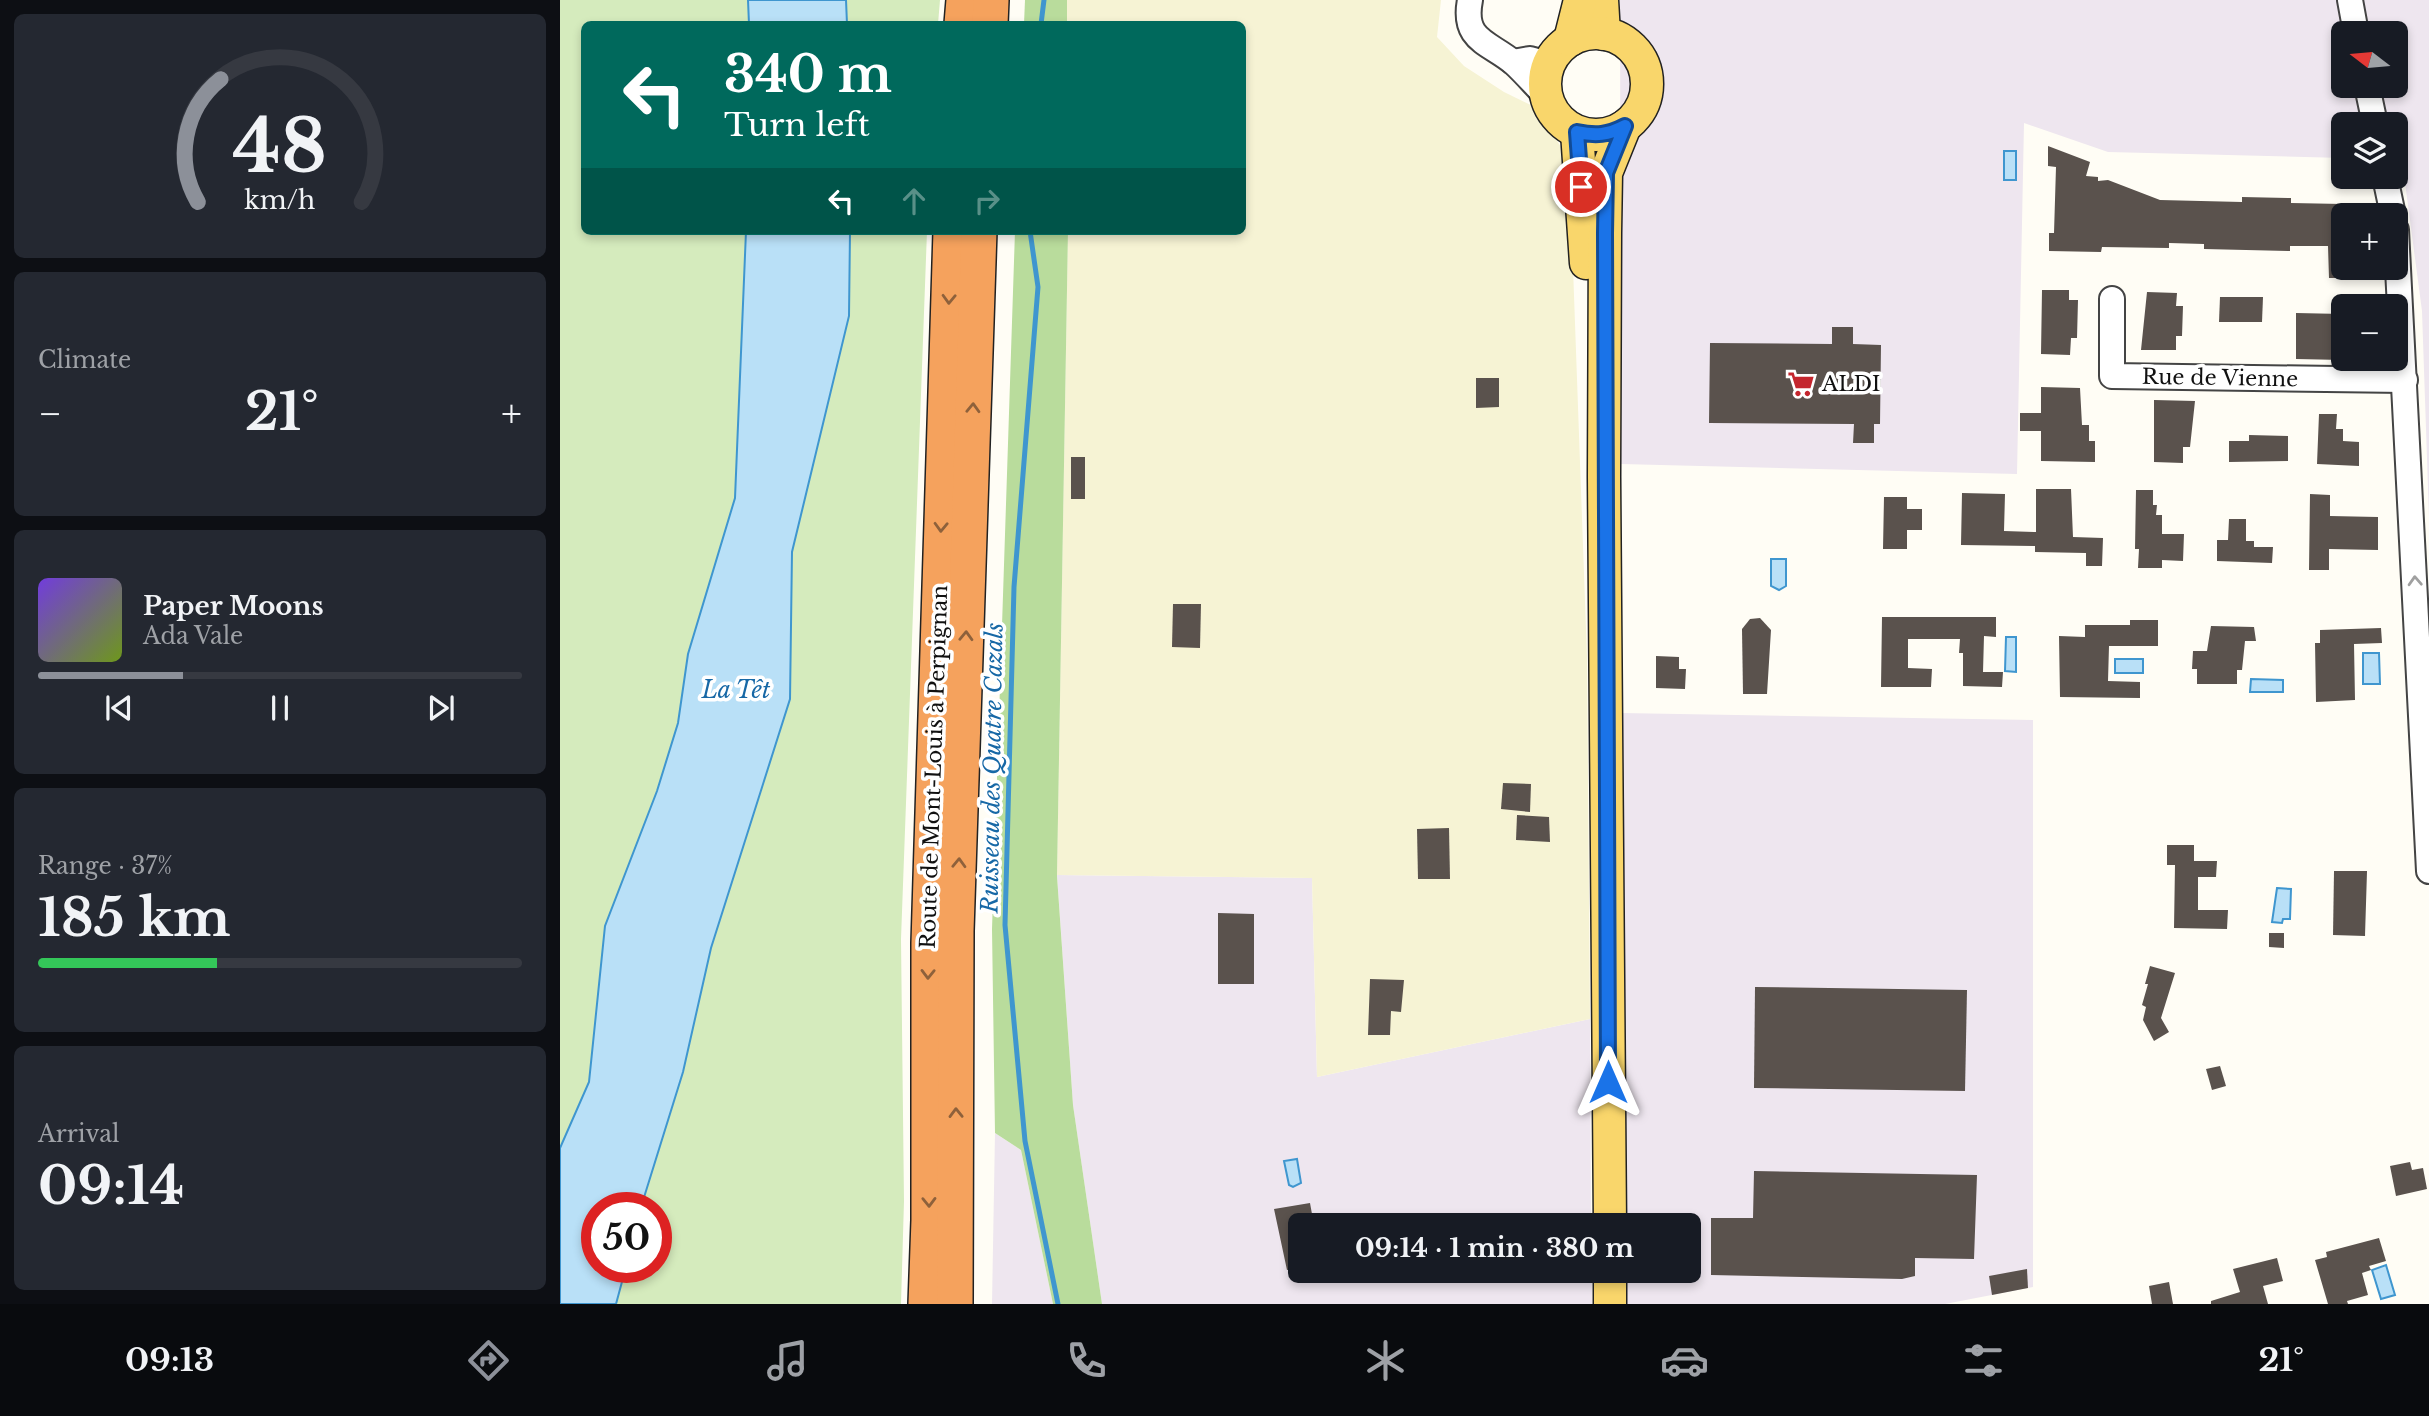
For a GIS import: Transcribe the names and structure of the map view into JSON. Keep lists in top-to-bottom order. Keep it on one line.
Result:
{"streets":{"highway":["Route de Mont-Louis à Perpignan"],"street":["Rue de Vienne"]},"water":["La Têt","Ruisseau des Quatre Cazals"],"places":{"supermarket":["ALDI"]},"north":"left","page":{"map_buttons":["+","−"],"turn":["340 m","Turn left"],"tile":["Climate",["Range · 37%","185 km"],["Arrival","09:14"]],"heat":["−","21°","+"],"song":["Paper Moons","Ada Vale"],"limit":"50","trip":"09:14 · 1 min · 380 m","tabs":["09:13","21°"],"gauge":["48","km/h"]}}
